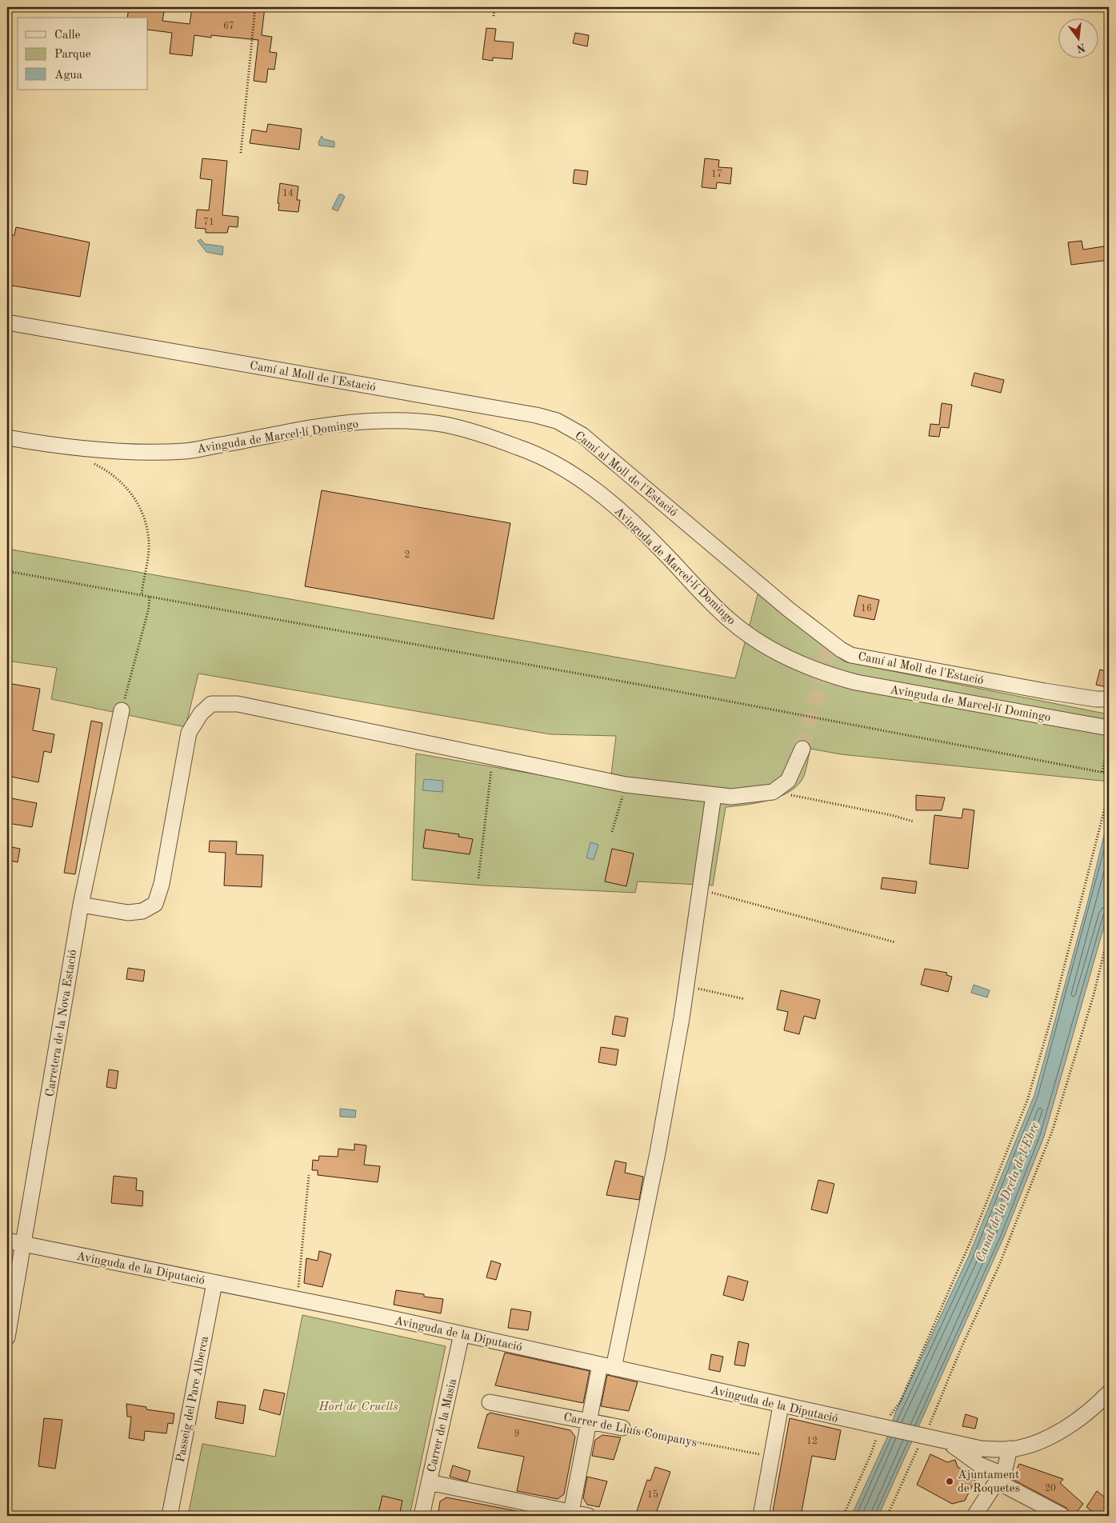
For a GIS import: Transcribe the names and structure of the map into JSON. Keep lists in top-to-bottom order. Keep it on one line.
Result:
{"streets":{"street":["Camí al Moll de l'Estació","Avinguda de Marcel·lí Domingo","Carretera de la Nova Estació","Avinguda de la Diputació","Passeig del Pare Alberca","Carrer de la Masia","Carrer de Lluís Companys"]},"crossings":[["Carretera de la Nova Estació","Avinguda de la Diputació"],["Avinguda de la Diputació","Passeig del Pare Alberca"],["Avinguda de la Diputació","Carrer de la Masia"]],"water":["Canal de la Dreta de l'Ebre"],"parks":["Hort de Cruells"],"places":["Ajuntament de Roquetes"],"house_numbers":["67","17","14","71","2","16","9","12","20","15"],"legend":["Calle","Parque","Agua"],"north":"bottom"}
